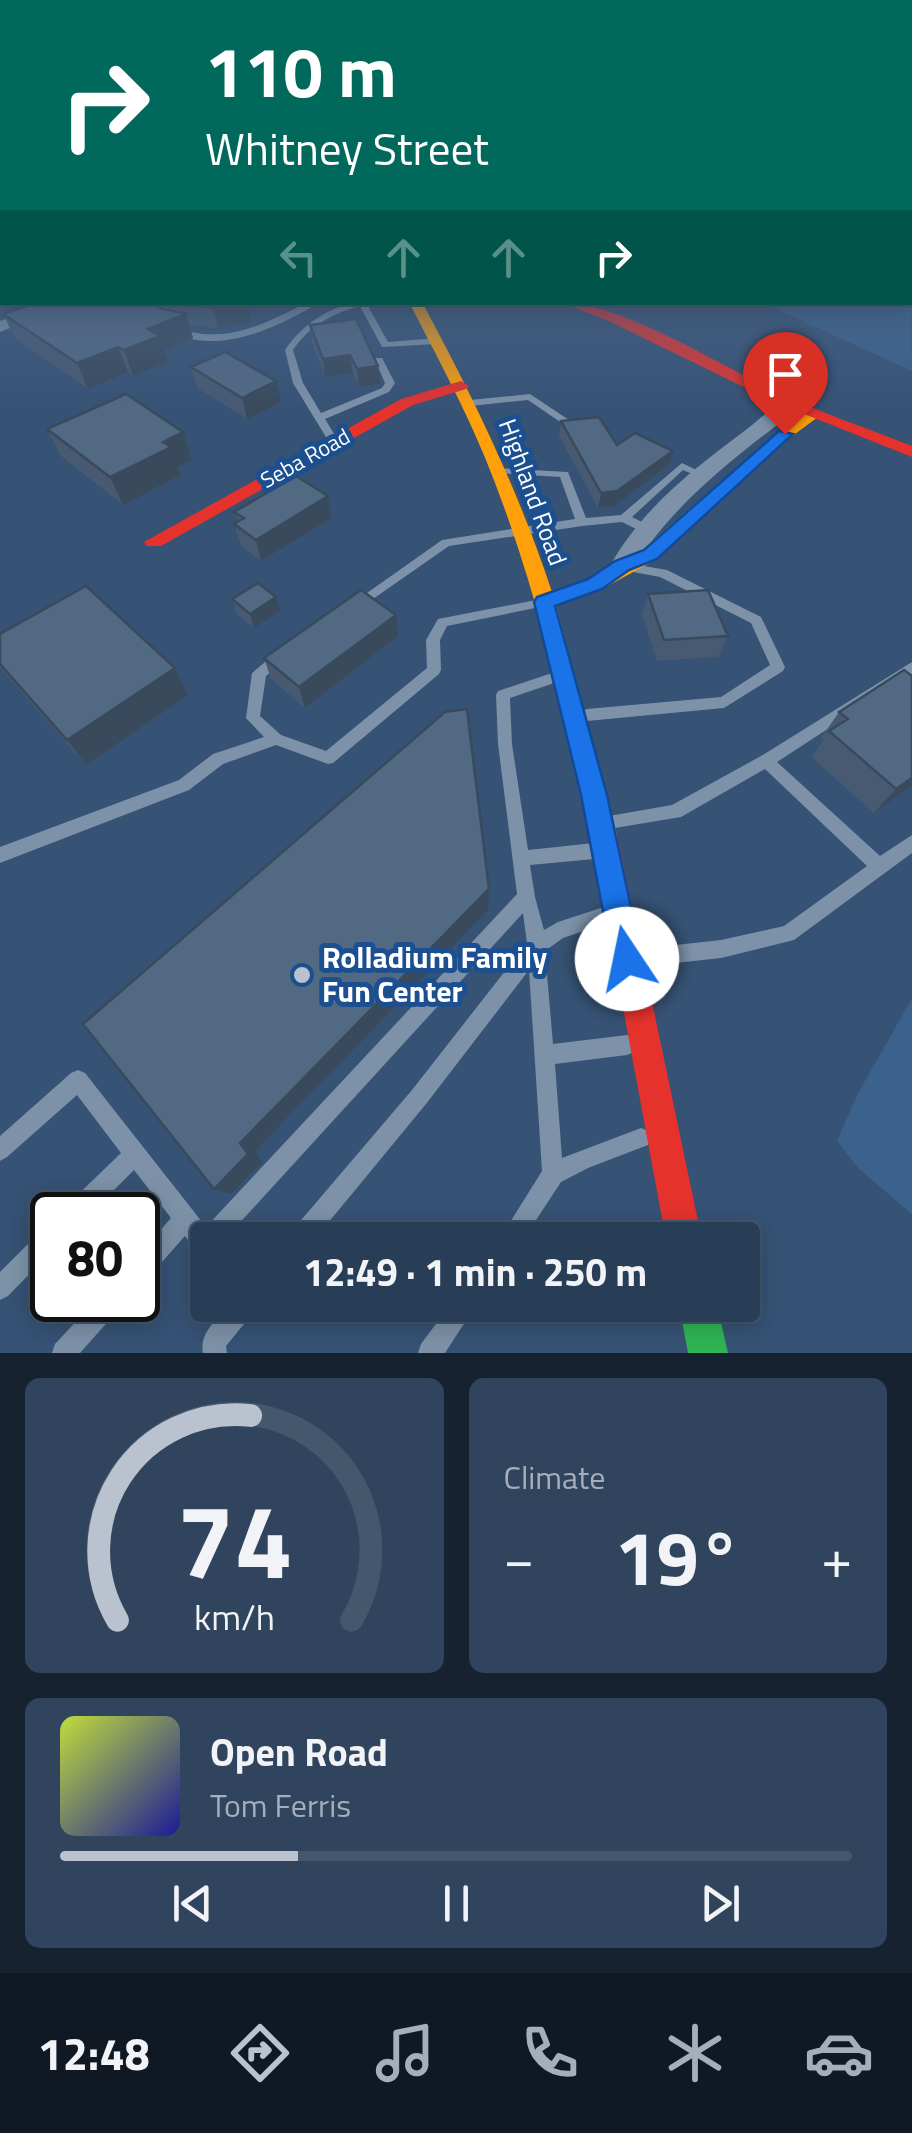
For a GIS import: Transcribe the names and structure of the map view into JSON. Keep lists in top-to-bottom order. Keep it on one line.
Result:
{"streets":{"main road":["Seba Road","Highland Road"]},"crossings":[["Seba Road","Highland Road"]],"places":["Rolladium Family Fun Center"],"page":{"turn":["110 m","Whitney Street"],"limit":"80","trip":"12:49 · 1 min · 250 m","tile":"Climate","heat":["−","19°","+"],"song":["Open Road","Tom Ferris"],"tabs":"12:48","gauge":["74","km/h"]}}
